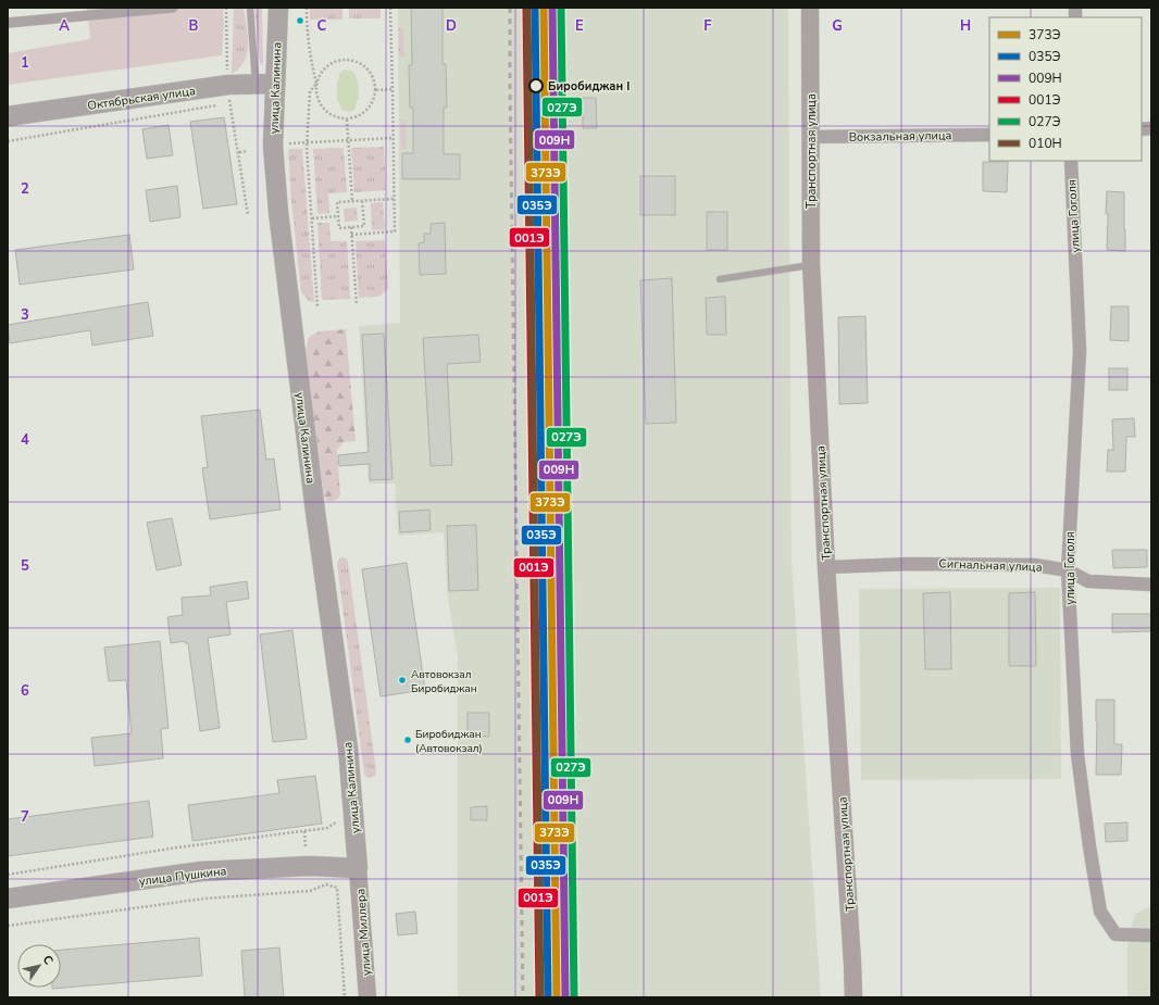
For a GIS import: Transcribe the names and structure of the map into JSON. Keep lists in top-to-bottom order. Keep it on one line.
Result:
{"streets":{"main road":["улица Калинина","Октябрьская улица","Транспортная улица","улица Пушкина","улица Миллера"],"street":["Вокзальная улица","улица Гоголя","Сигнальная улица"]},"crossings":[["улица Калинина","Октябрьская улица"],["улица Калинина","улица Пушкина"],["улица Калинина","улица Миллера"],["Вокзальная улица","Транспортная улица"],["Транспортная улица","Сигнальная улица"],["улица Гоголя","Сигнальная улица"],["улица Пушкина","улица Миллера"]],"places":["Биробиджан I","Автовокзал Биробиджан","Биробиджан (Автовокзал)"],"lines":["transit line 373Э","transit line 035Э","transit line 009Н","transit line 001Э","transit line 027Э","transit line 010Н"],"legend":["373Э","035Э","009Н","001Э","027Э","010Н"],"north":"top right","grid":{"columns":["A","B","C","D","E","F","G","H"],"rows":["1","2","3","4","5","6","7"]}}
